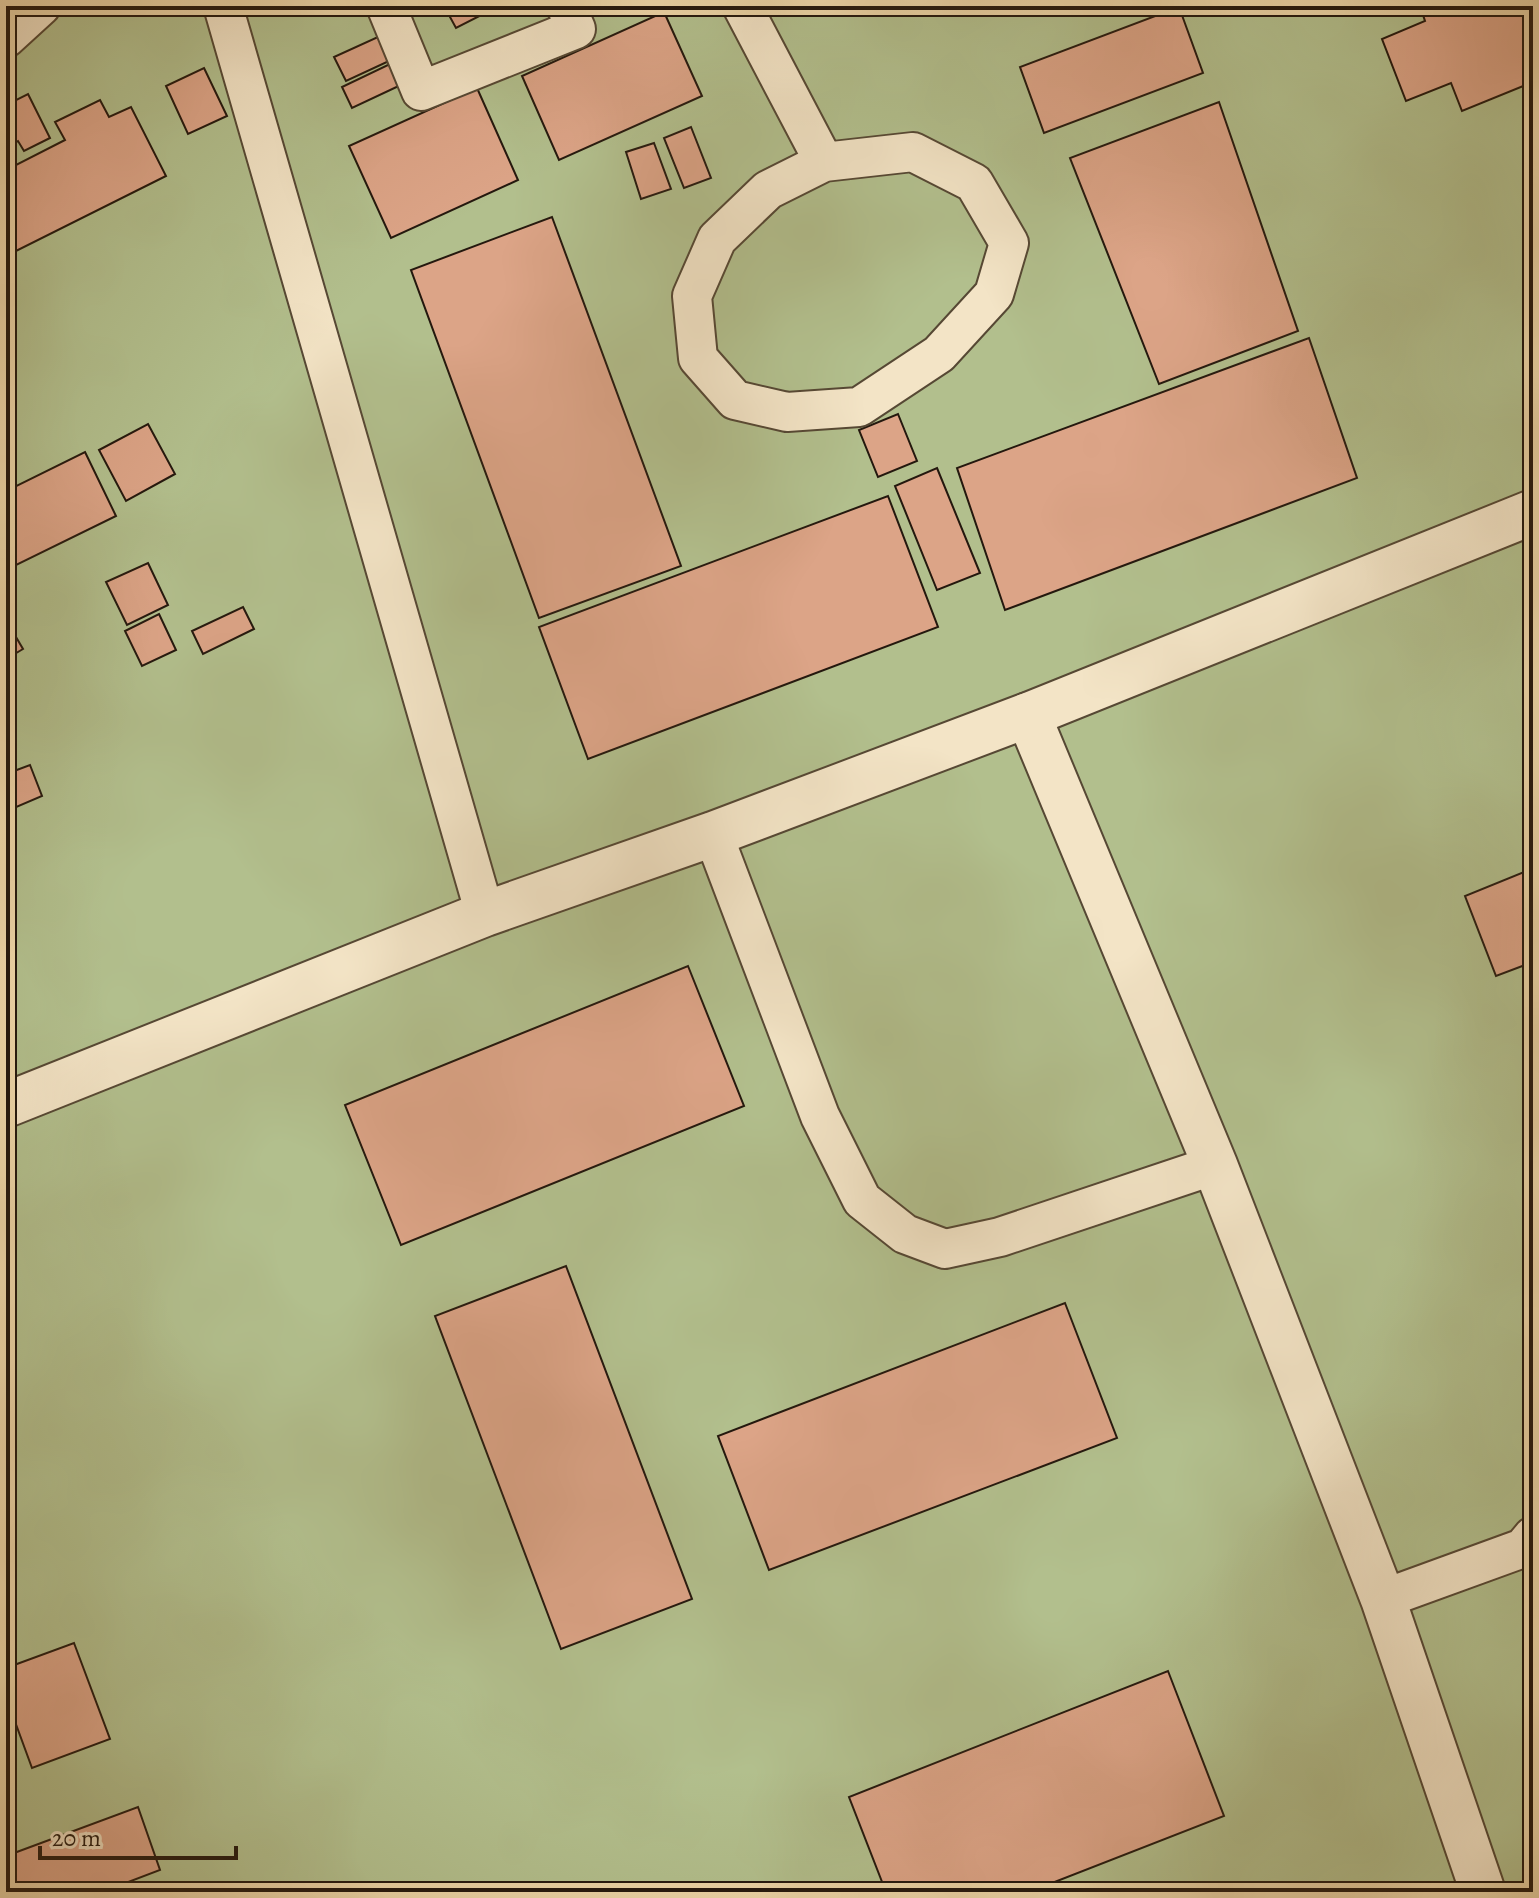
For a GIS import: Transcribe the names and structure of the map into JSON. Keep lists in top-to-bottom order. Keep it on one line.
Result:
{"scale_bar":"20 m"}
